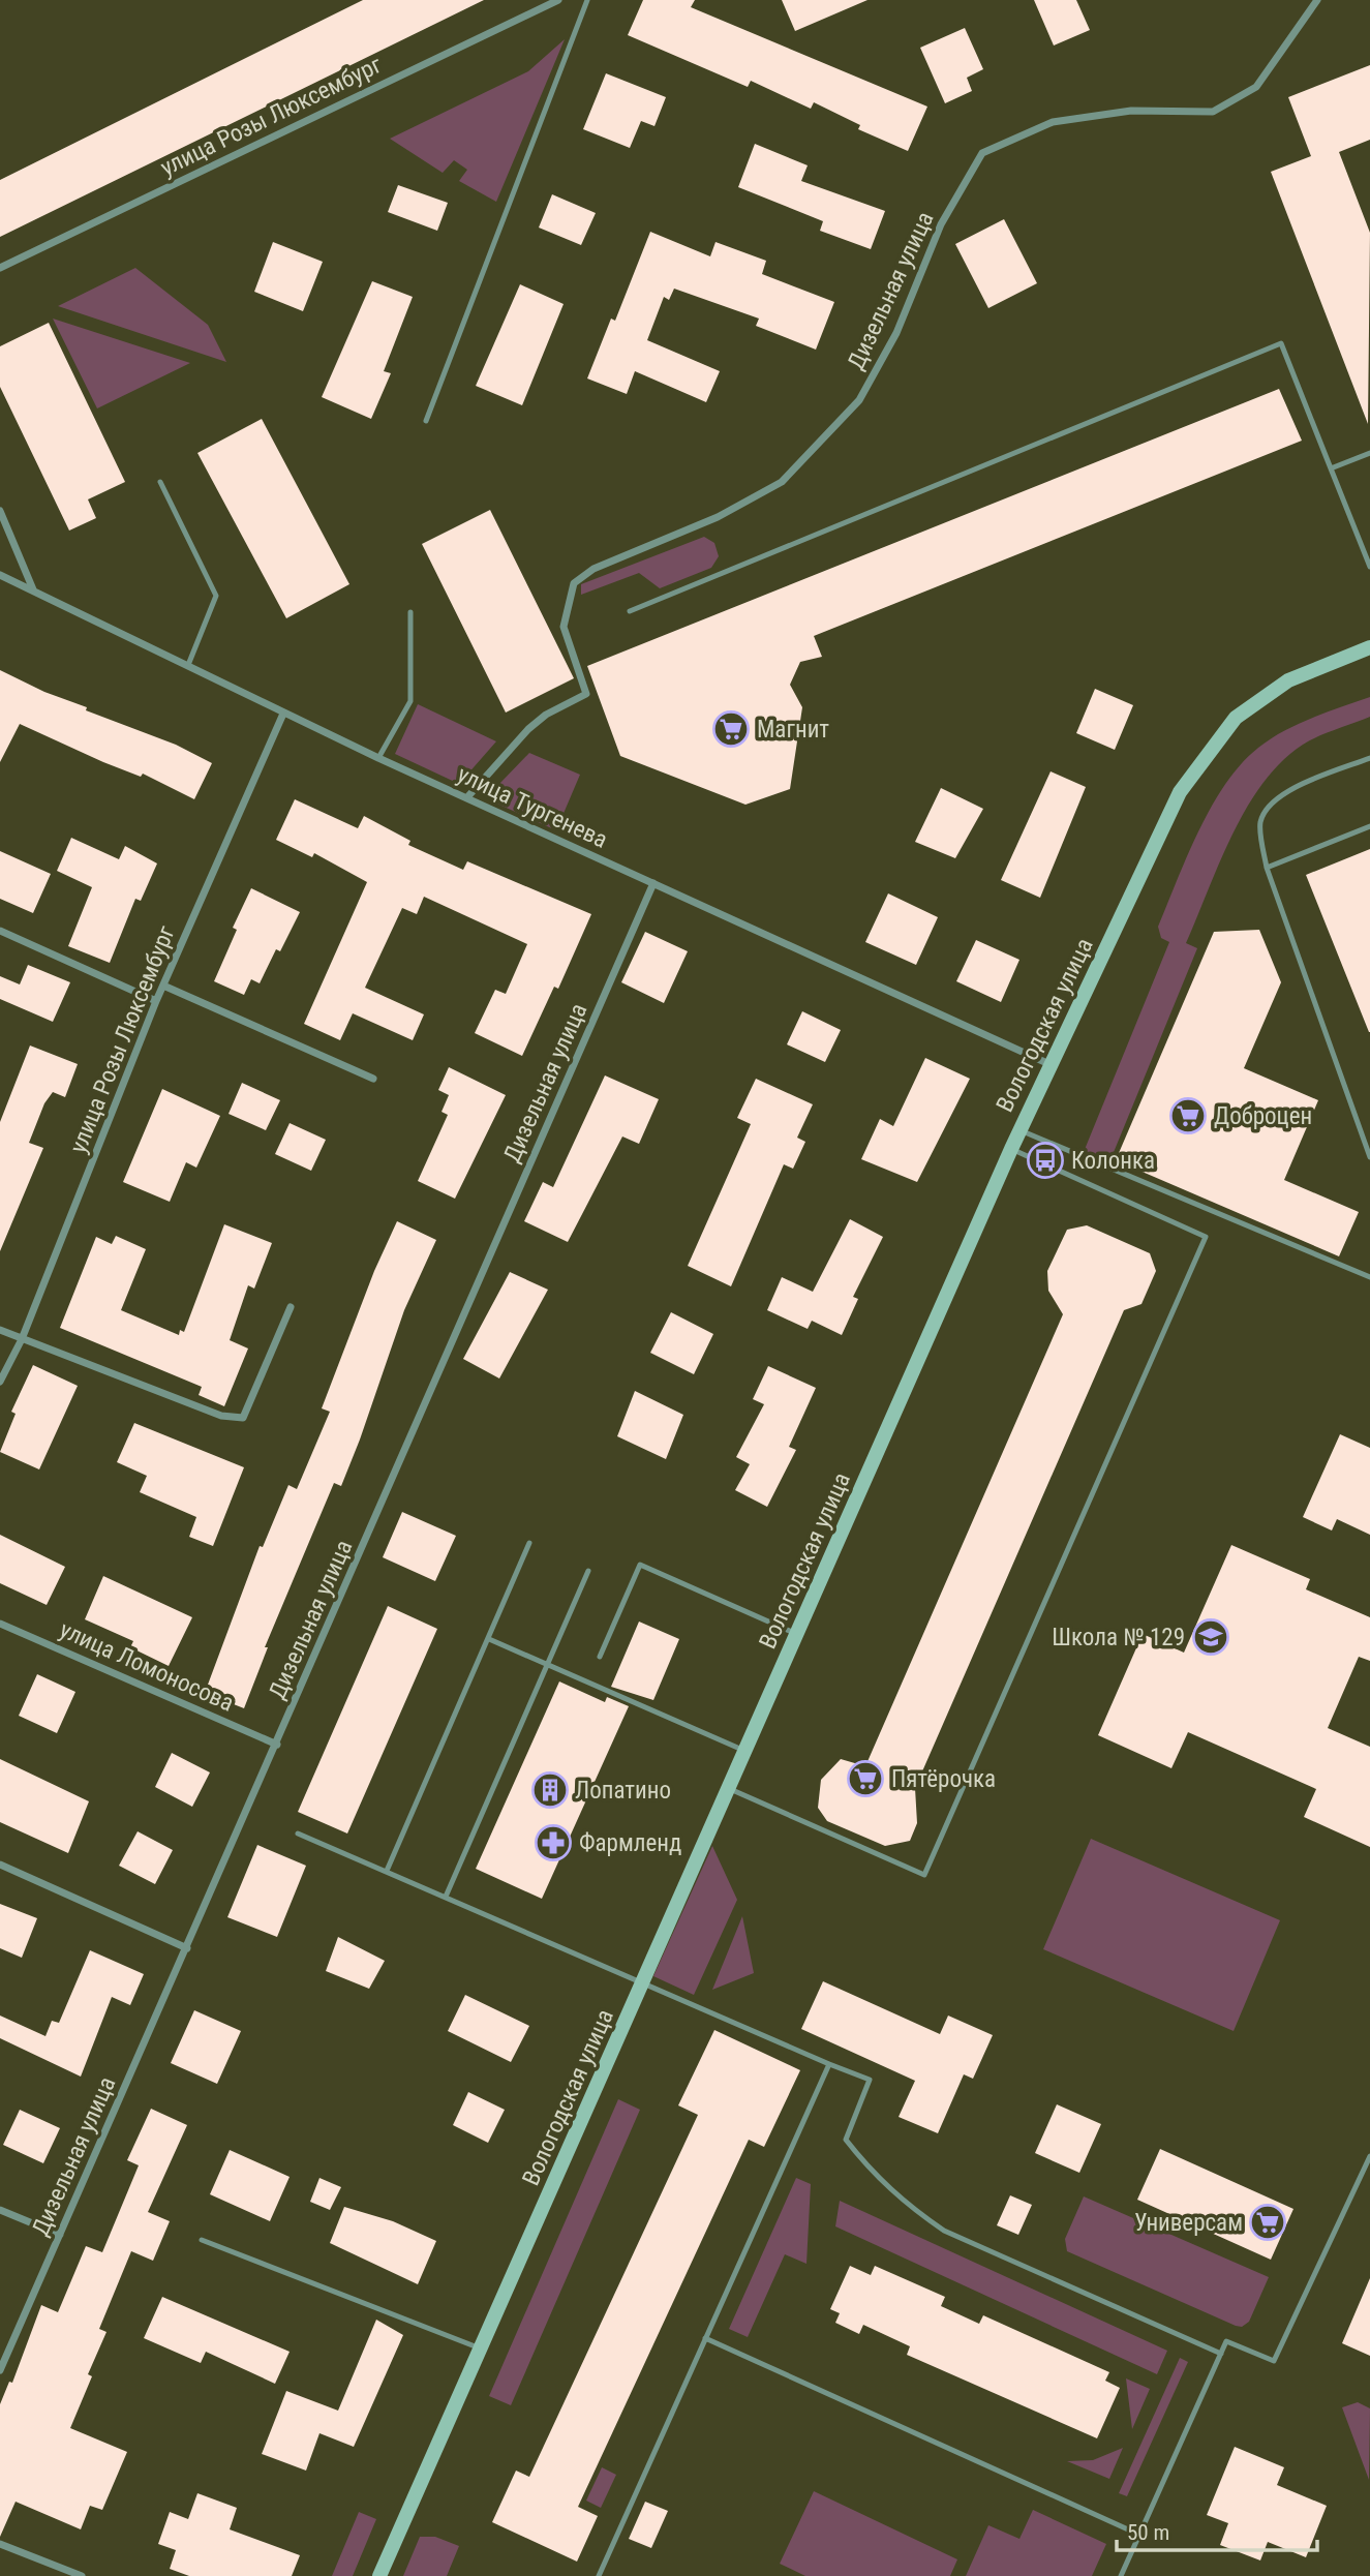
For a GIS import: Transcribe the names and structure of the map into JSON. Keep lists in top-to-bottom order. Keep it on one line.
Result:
{"streets":{"main road":["Вологодская улица"],"street":["улица Розы Люксембург","Дизельная улица","улица Тургенева","улица Ломоносова"]},"crossings":[["улица Розы Люксембург","улица Тургенева"],["Дизельная улица","улица Тургенева"],["Дизельная улица","улица Ломоносова"],["улица Тургенева","Вологодская улица"]],"places":{"supermarket":["Магнит","Доброцен","Пятёрочка","Универсам"],"bus stop":["Колонка"],"school or university":["Школа № 129"],"building":["Лопатино"],"pharmacy":["Фармленд"]},"scale_bar":"50 m"}
